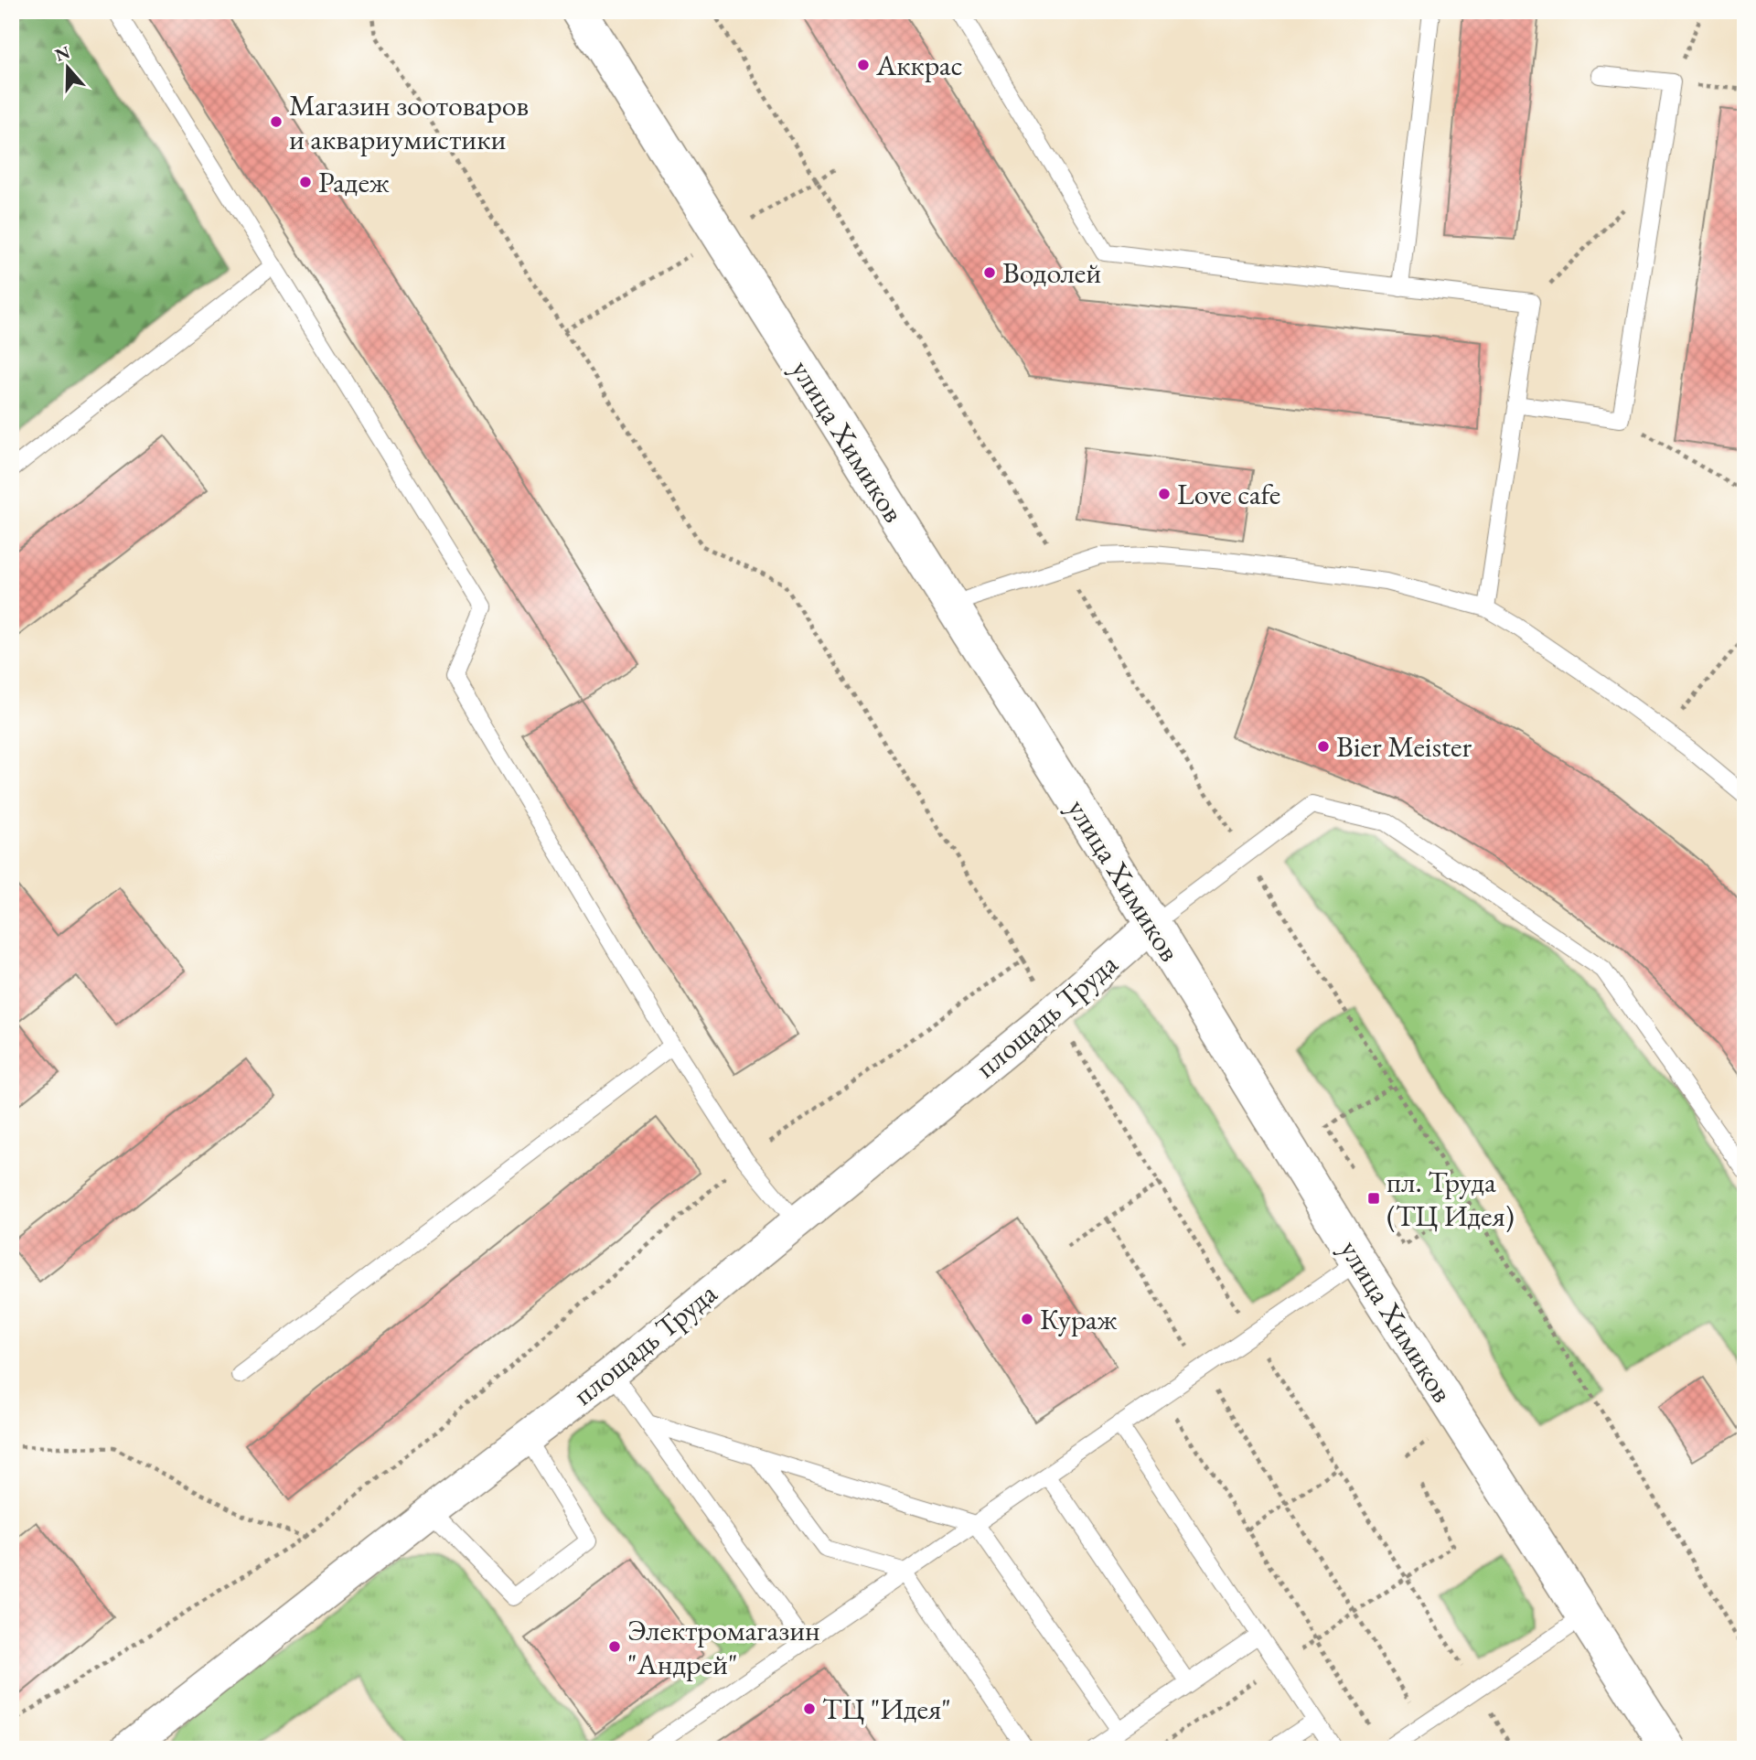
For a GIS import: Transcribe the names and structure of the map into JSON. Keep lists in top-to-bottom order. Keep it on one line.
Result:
{"streets":{"street":["улица Химиков","площадь Труда"]},"crossings":[["улица Химиков","площадь Труда"]],"places":{"other":["Аккрас","Магазин зоотоваров и аквариумистики","Радеж","Водолей","Love cafe","Bier Meister","Кураж","Электромагазин \"Андрей\"","ТЦ \"Идея\""],"transit":["пл. Труда (ТЦ Идея)"]},"north":"top"}
